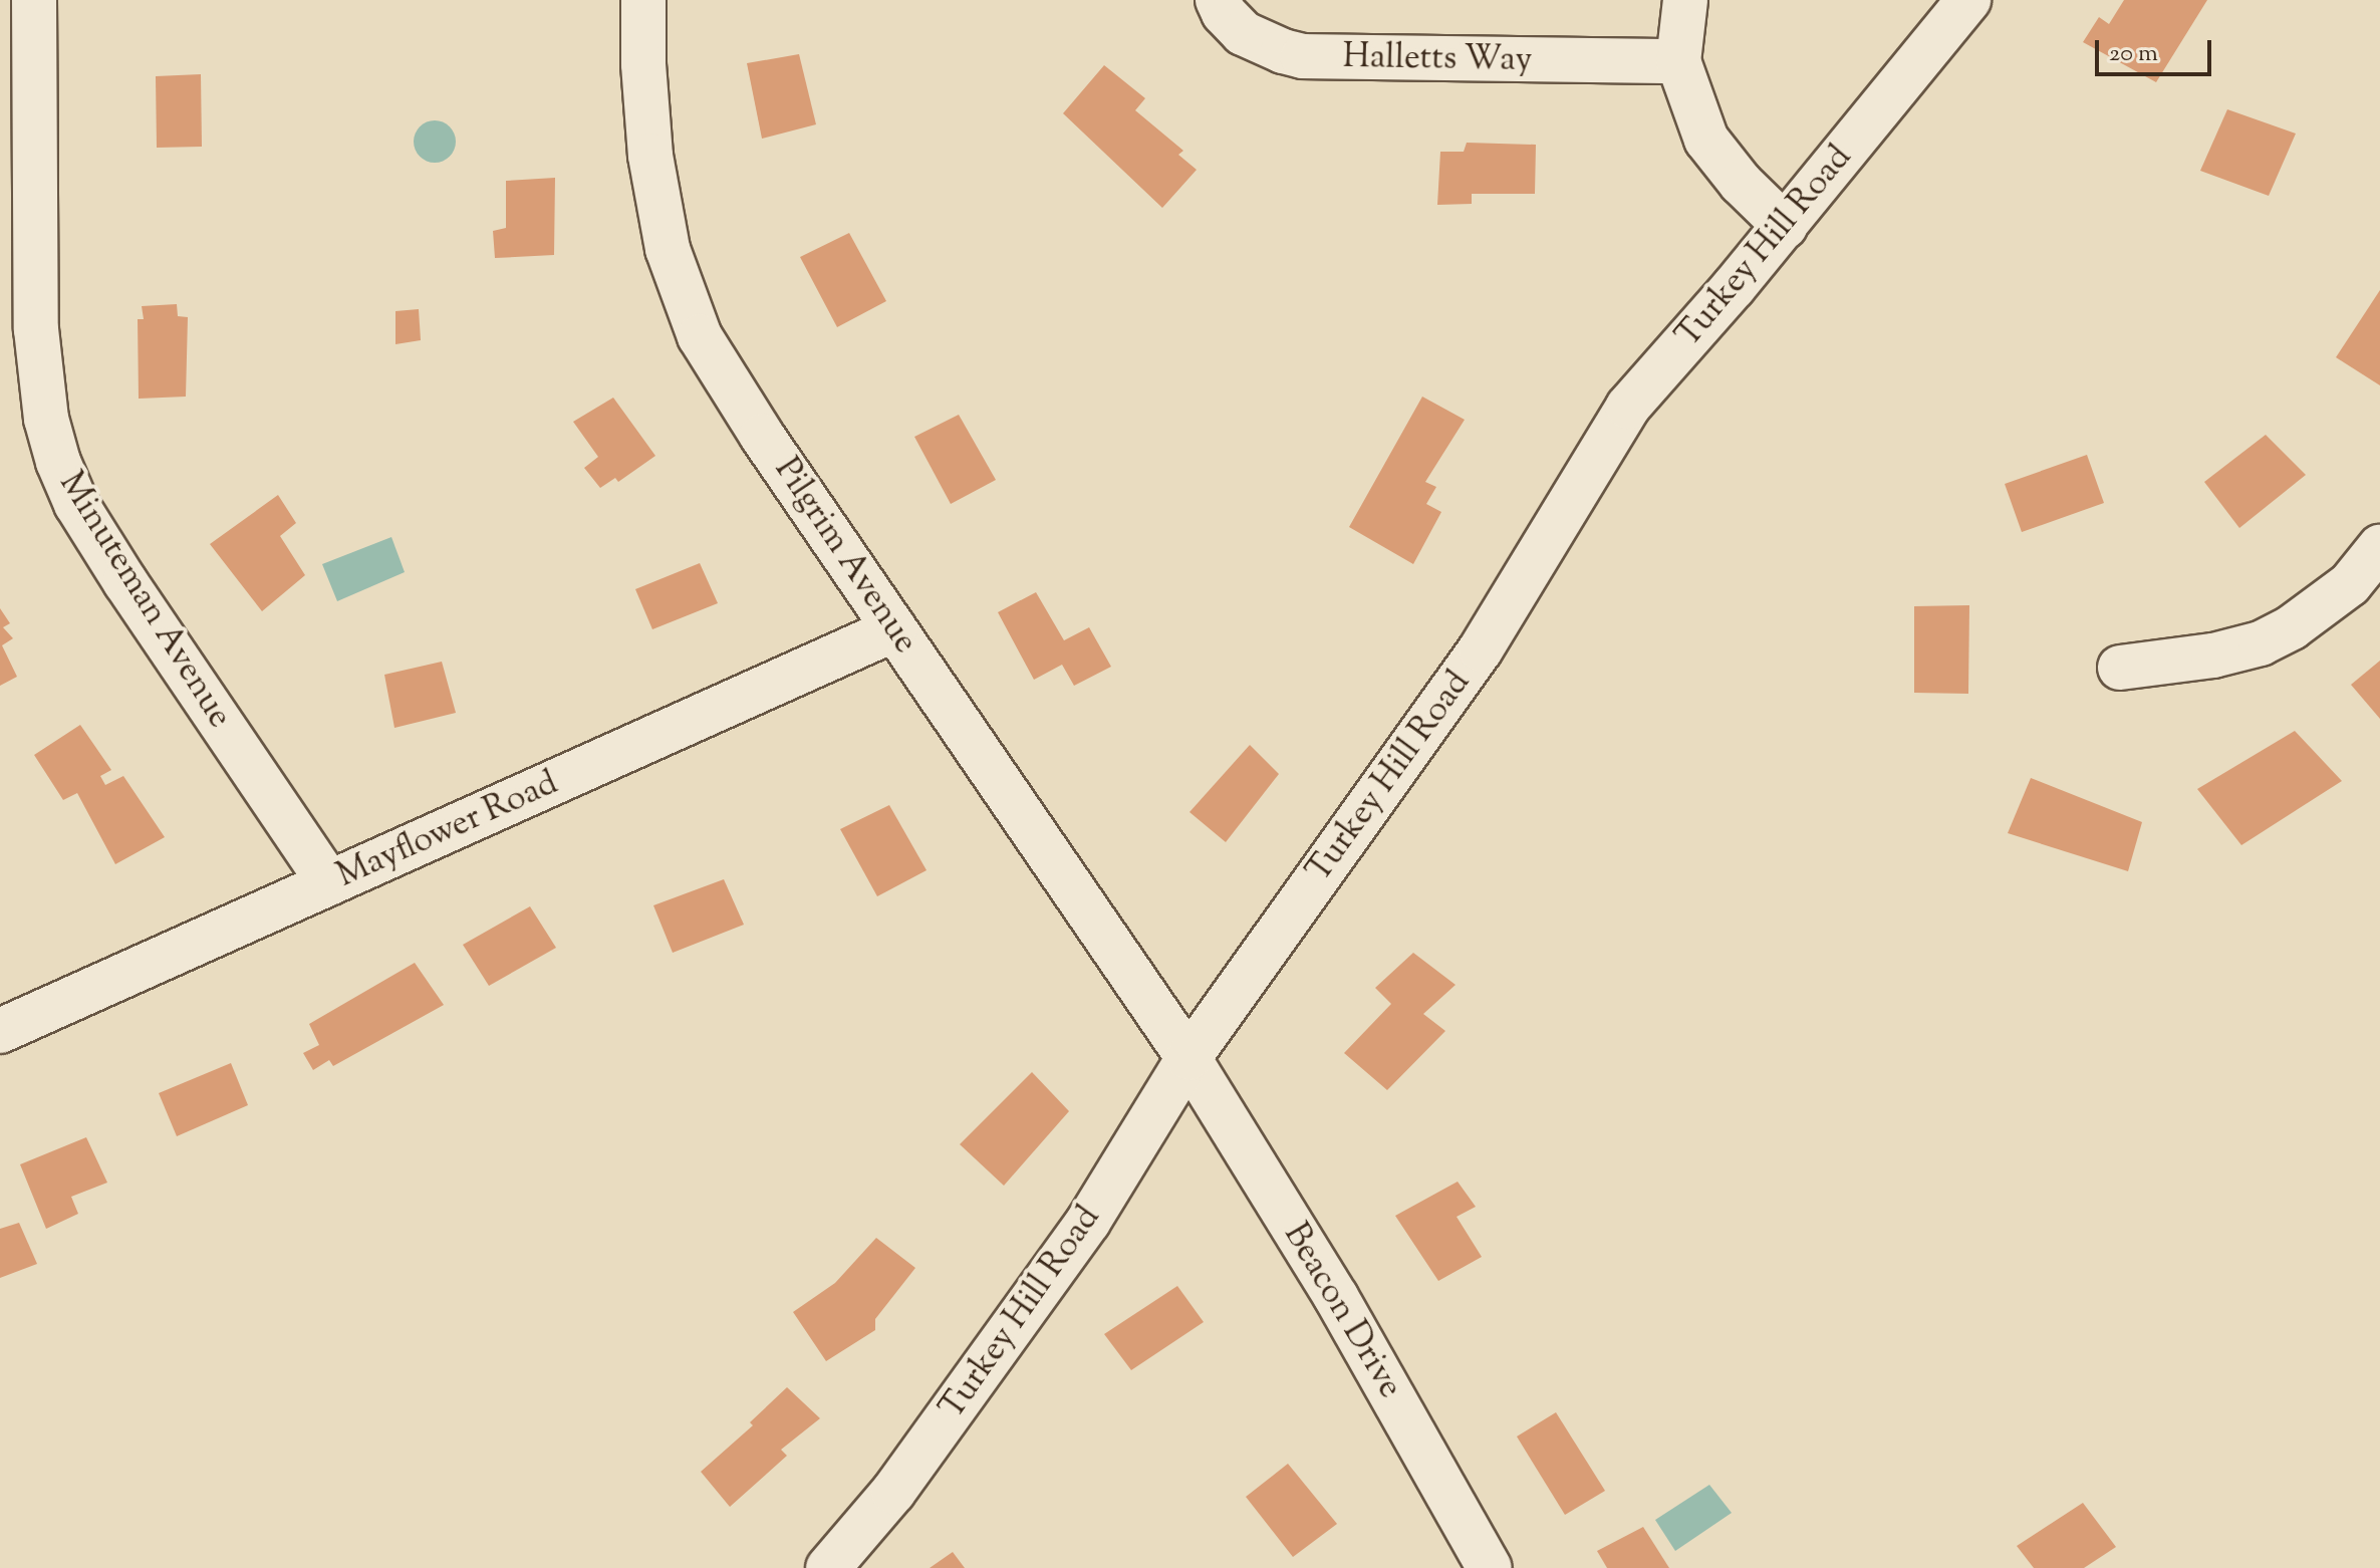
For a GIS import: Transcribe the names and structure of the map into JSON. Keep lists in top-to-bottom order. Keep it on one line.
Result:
{"streets":{"street":["Halletts Way","Turkey Hill Road","Pilgrim Avenue","Minuteman Avenue","Mayflower Road","Beacon Drive"]},"crossings":[["Turkey Hill Road","Pilgrim Avenue"],["Turkey Hill Road","Beacon Drive"],["Pilgrim Avenue","Mayflower Road"],["Pilgrim Avenue","Beacon Drive"],["Minuteman Avenue","Mayflower Road"]],"scale_bar":"20 m"}
